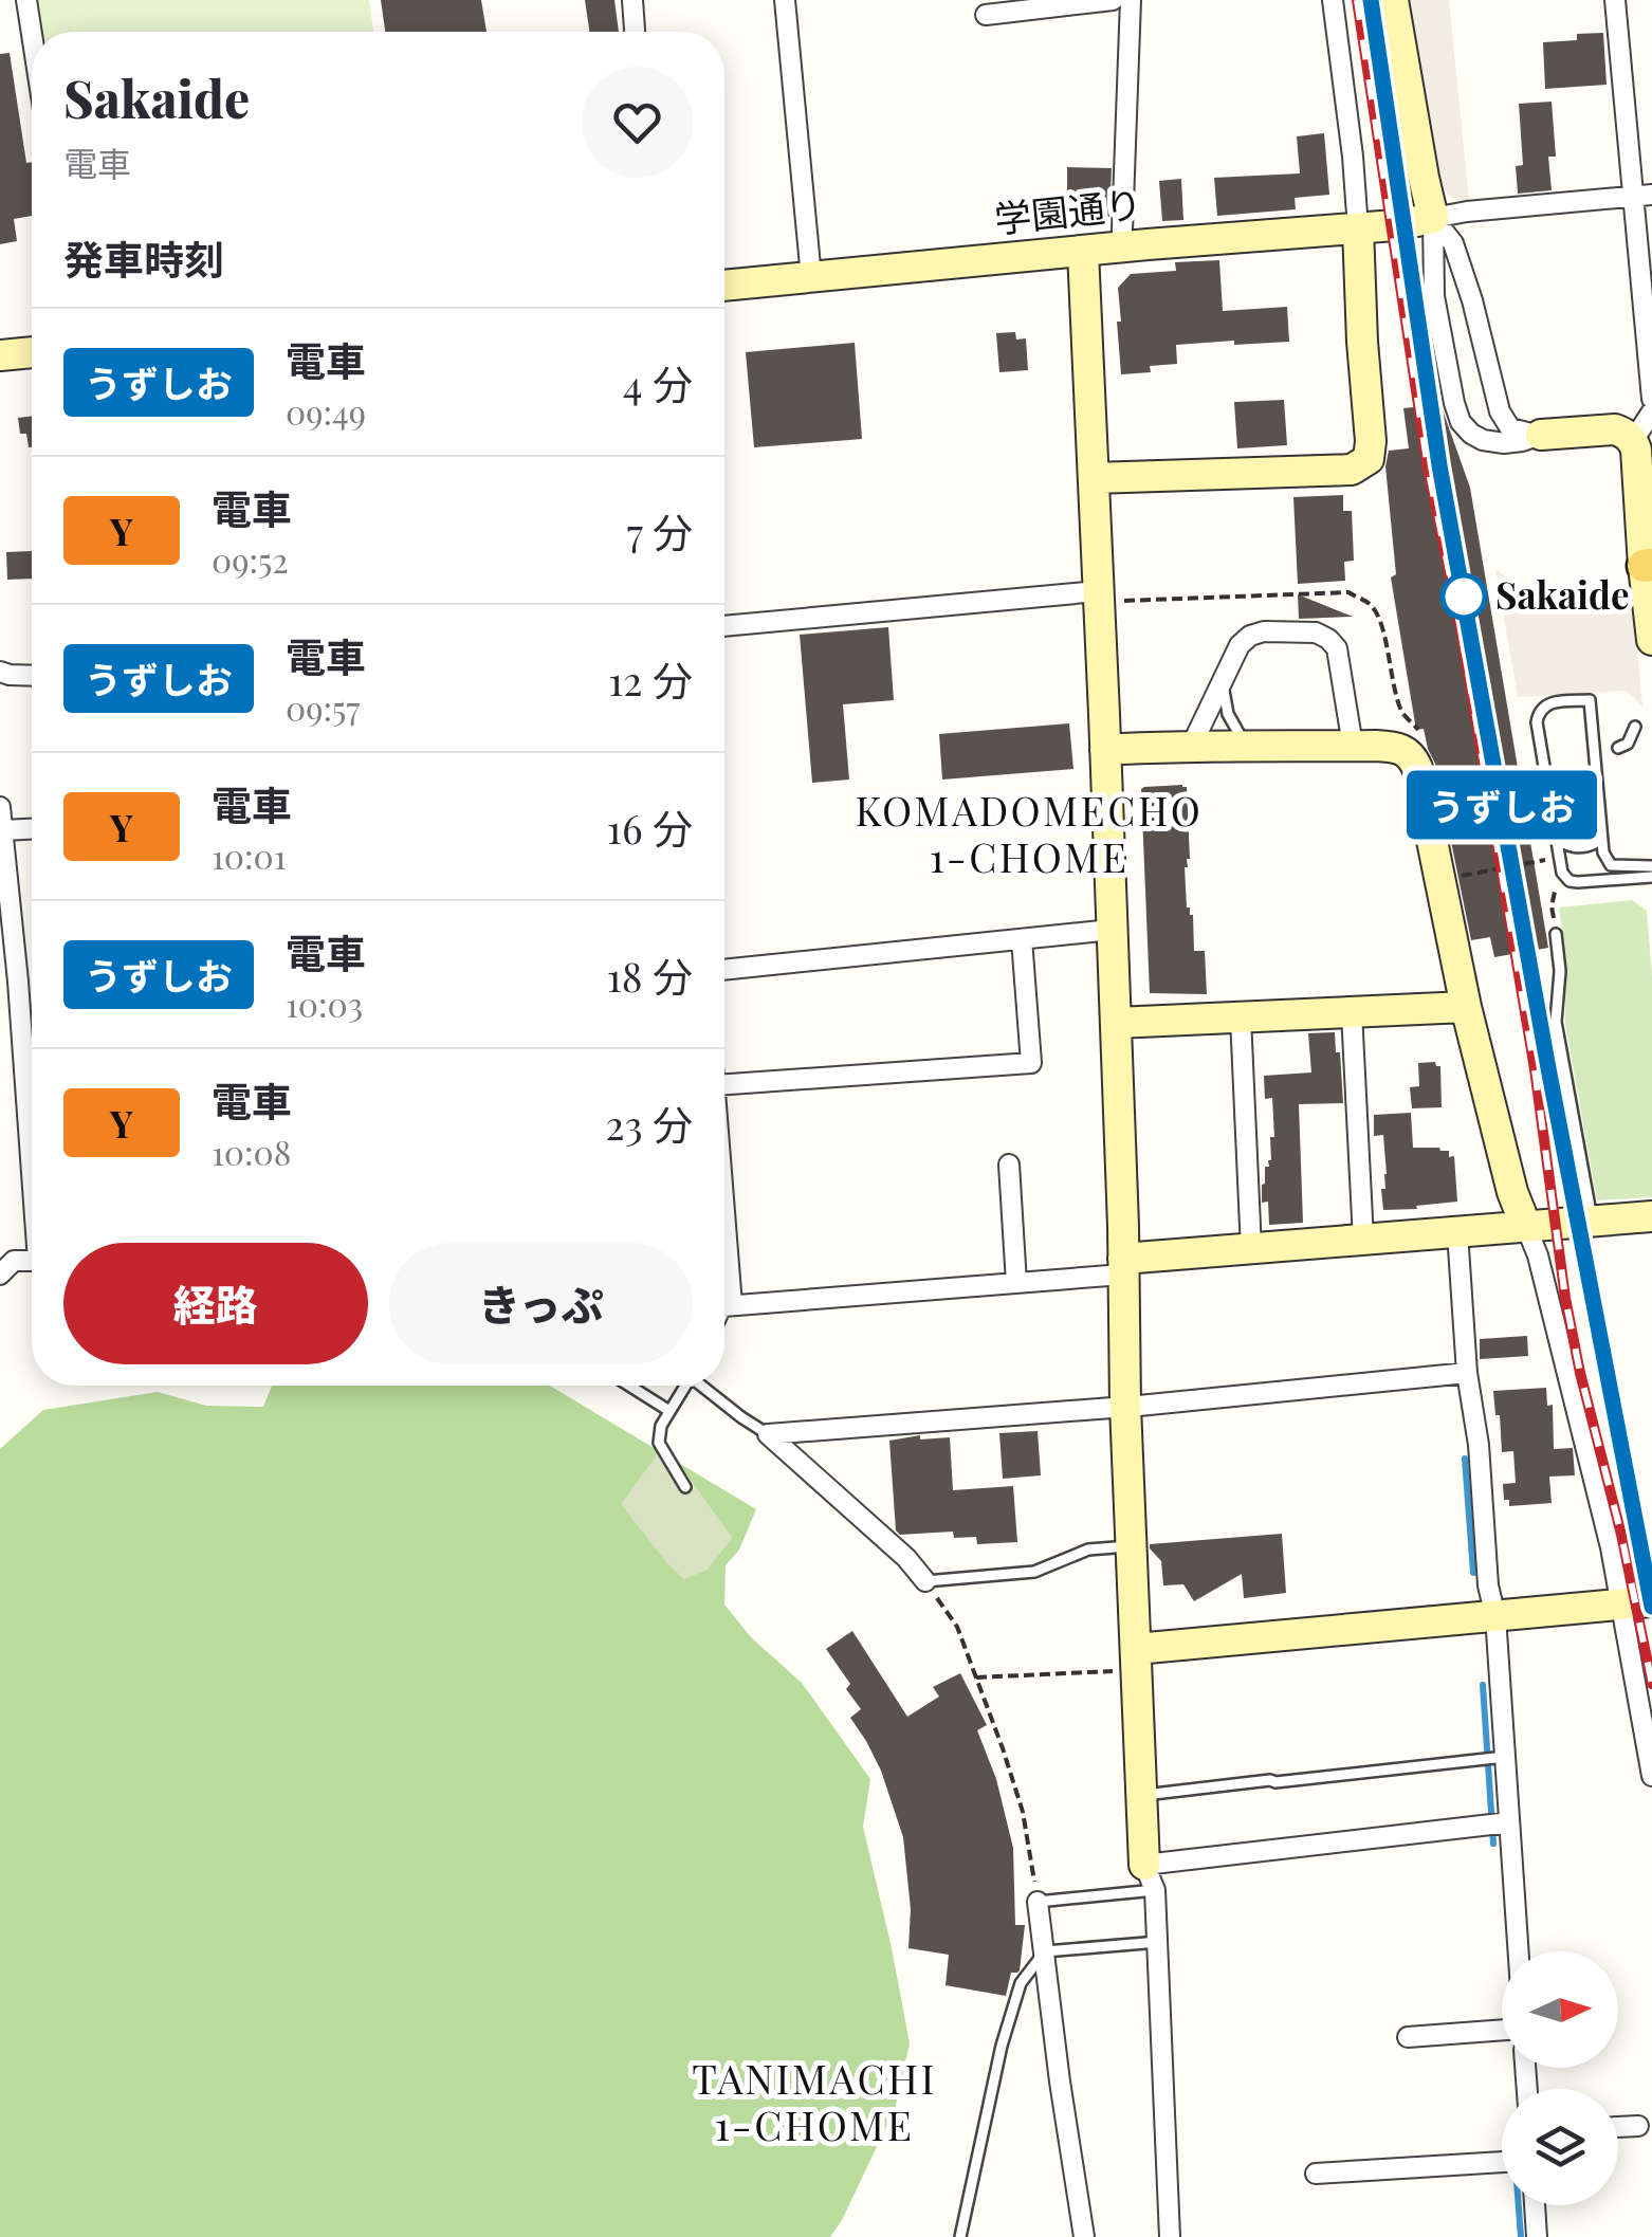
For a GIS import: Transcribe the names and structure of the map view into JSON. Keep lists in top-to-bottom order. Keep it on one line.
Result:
{"streets":{"street":["学園通り"]},"districts":["KOMADOMECHO 1-CHOME","TANIMACHI 1-CHOME"],"places":["Sakaide"],"north":"right","page":{"on_map":"うずしお","heading":[["Sakaide","電車"],"発車時刻"],"list":[{"mark":"うずしお","name":"電車","note":"09:49","value":"4 分"},{"mark":"Y","name":"電車","note":"09:52","value":"7 分"},{"mark":"うずしお","name":"電車","note":"09:57","value":"12 分"},{"mark":"Y","name":"電車","note":"10:01","value":"16 分"},{"mark":"うずしお","name":"電車","note":"10:03","value":"18 分"},{"mark":"Y","name":"電車","note":"10:08","value":"23 分"}],"buttons":["経路","きっぷ"]}}
